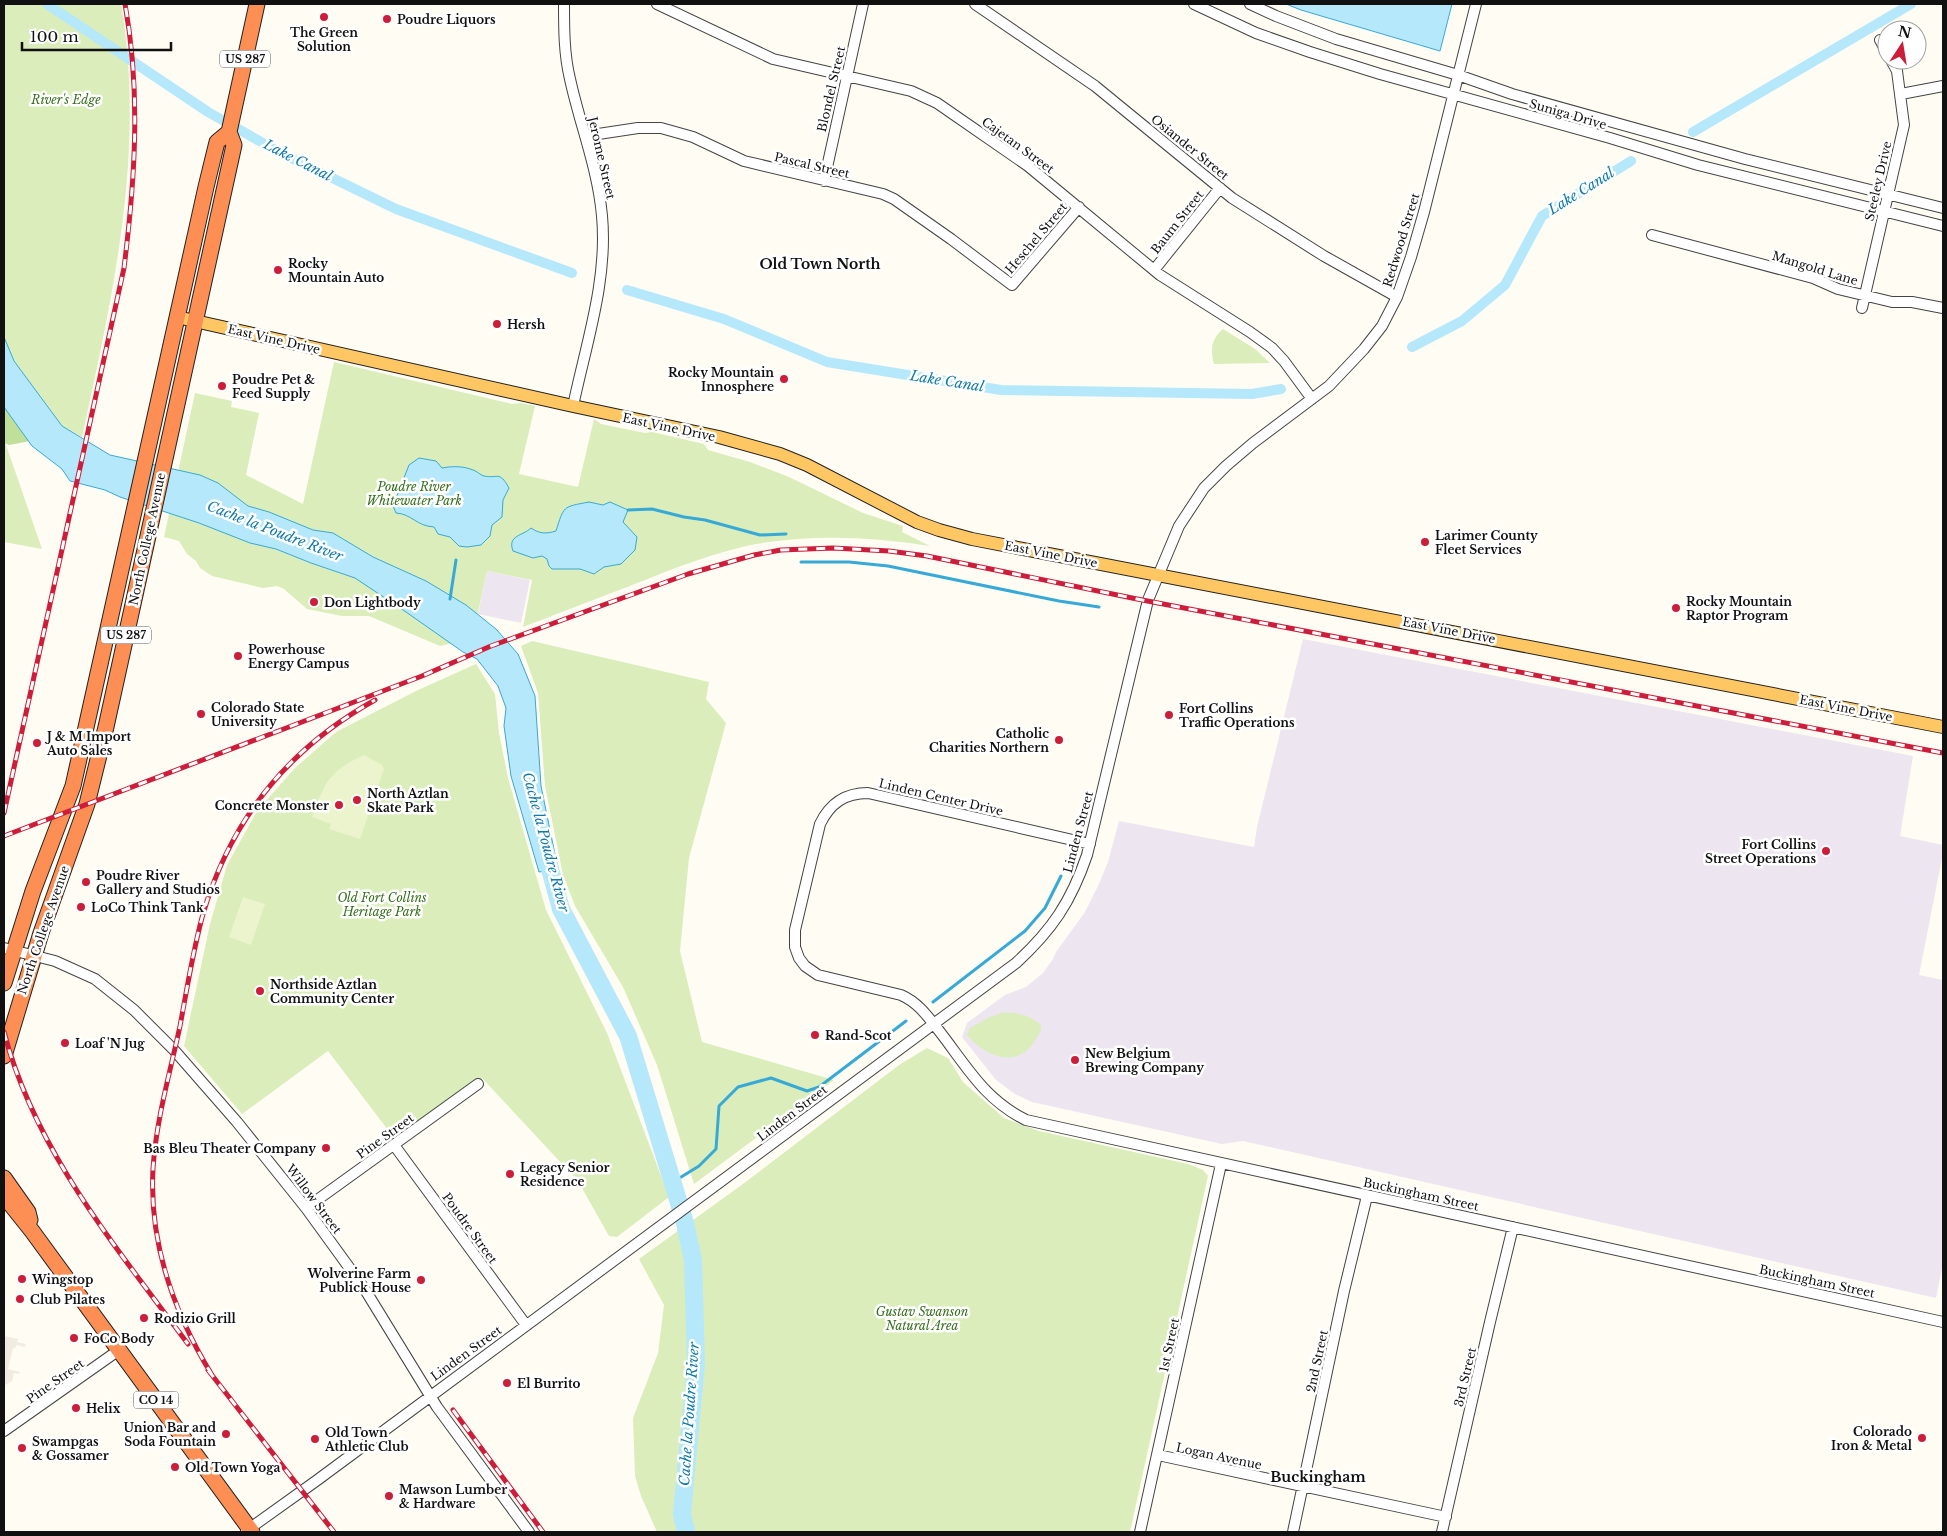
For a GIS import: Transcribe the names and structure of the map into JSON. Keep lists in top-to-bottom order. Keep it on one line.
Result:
{"streets":{"highway":["US 287","North College Avenue","CO 14"],"main road":["East Vine Drive"],"street":["Blondel Street","Suniga Drive","Cajetan Street","Osiander Street","Jerome Street","Pascal Street","Steeley Drive","Baum Street","Heschel Street","Redwood Street","Mangold Lane","Linden Center Drive","Linden Street","Pine Street","Buckingham Street","Willow Street","Poudre Street","1st Street","2nd Street","3rd Street","Logan Avenue"]},"crossings":[["Blondel Street","Cajetan Street"],["Blondel Street","Pascal Street"],["Suniga Drive","Steeley Drive"],["Suniga Drive","Redwood Street"],["Cajetan Street","Baum Street"],["Cajetan Street","Heschel Street"],["Cajetan Street","Redwood Street"],["Osiander Street","Baum Street"],["Osiander Street","Redwood Street"],["Jerome Street","Pascal Street"],["Jerome Street","East Vine Drive"],["Pascal Street","Heschel Street"],["Steeley Drive","Mangold Lane"],["Redwood Street","East Vine Drive"],["Redwood Street","Linden Street"],["East Vine Drive","North College Avenue"],["East Vine Drive","Linden Street"],["North College Avenue","Willow Street"],["Linden Center Drive","Linden Street"],["Linden Center Drive","Buckingham Street"],["Linden Street","Buckingham Street"],["Linden Street","Willow Street"],["Linden Street","Poudre Street"],["Linden Street","CO 14"],["Pine Street","Willow Street"],["Pine Street","Poudre Street"],["Pine Street","CO 14"],["Buckingham Street","1st Street"],["Buckingham Street","2nd Street"],["Buckingham Street","3rd Street"],["1st Street","Logan Avenue"],["2nd Street","Logan Avenue"],["3rd Street","Logan Avenue"]],"districts":["Old Town North","Buckingham"],"water":["Lake Canal","Cache la Poudre River"],"parks":["River's Edge","Poudre River Whitewater Park","Old Fort Collins Heritage Park","Gustav Swanson Natural Area"],"places":["The Green Solution","Poudre Liquors","Rocky Mountain Auto","Hersh","Rocky Mountain Innosphere","Poudre Pet & Feed Supply","Larimer County Fleet Services","Don Lightbody","Rocky Mountain Raptor Program","Powerhouse Energy Campus","Colorado State University","Fort Collins Traffic Operations","Catholic Charities Northern","J & M Import Auto Sales","North Aztlan Skate Park","Concrete Monster","Fort Collins Street Operations","Poudre River Gallery and Studios","LoCo Think Tank","Northside Aztlan Community Center","Rand-Scot","Loaf 'N Jug","New Belgium Brewing Company","Bas Bleu Theater Company","Legacy Senior Residence","Wingstop","Wolverine Farm Publick House","Club Pilates","Rodizio Grill","FoCo Body","El Burrito","Helix","Union Bar and Soda Fountain","Colorado Iron & Metal","Old Town Athletic Club","Swampgas & Gossamer","Old Town Yoga","Mawson Lumber & Hardware"],"scale_bar":"100 m","north":"top"}
